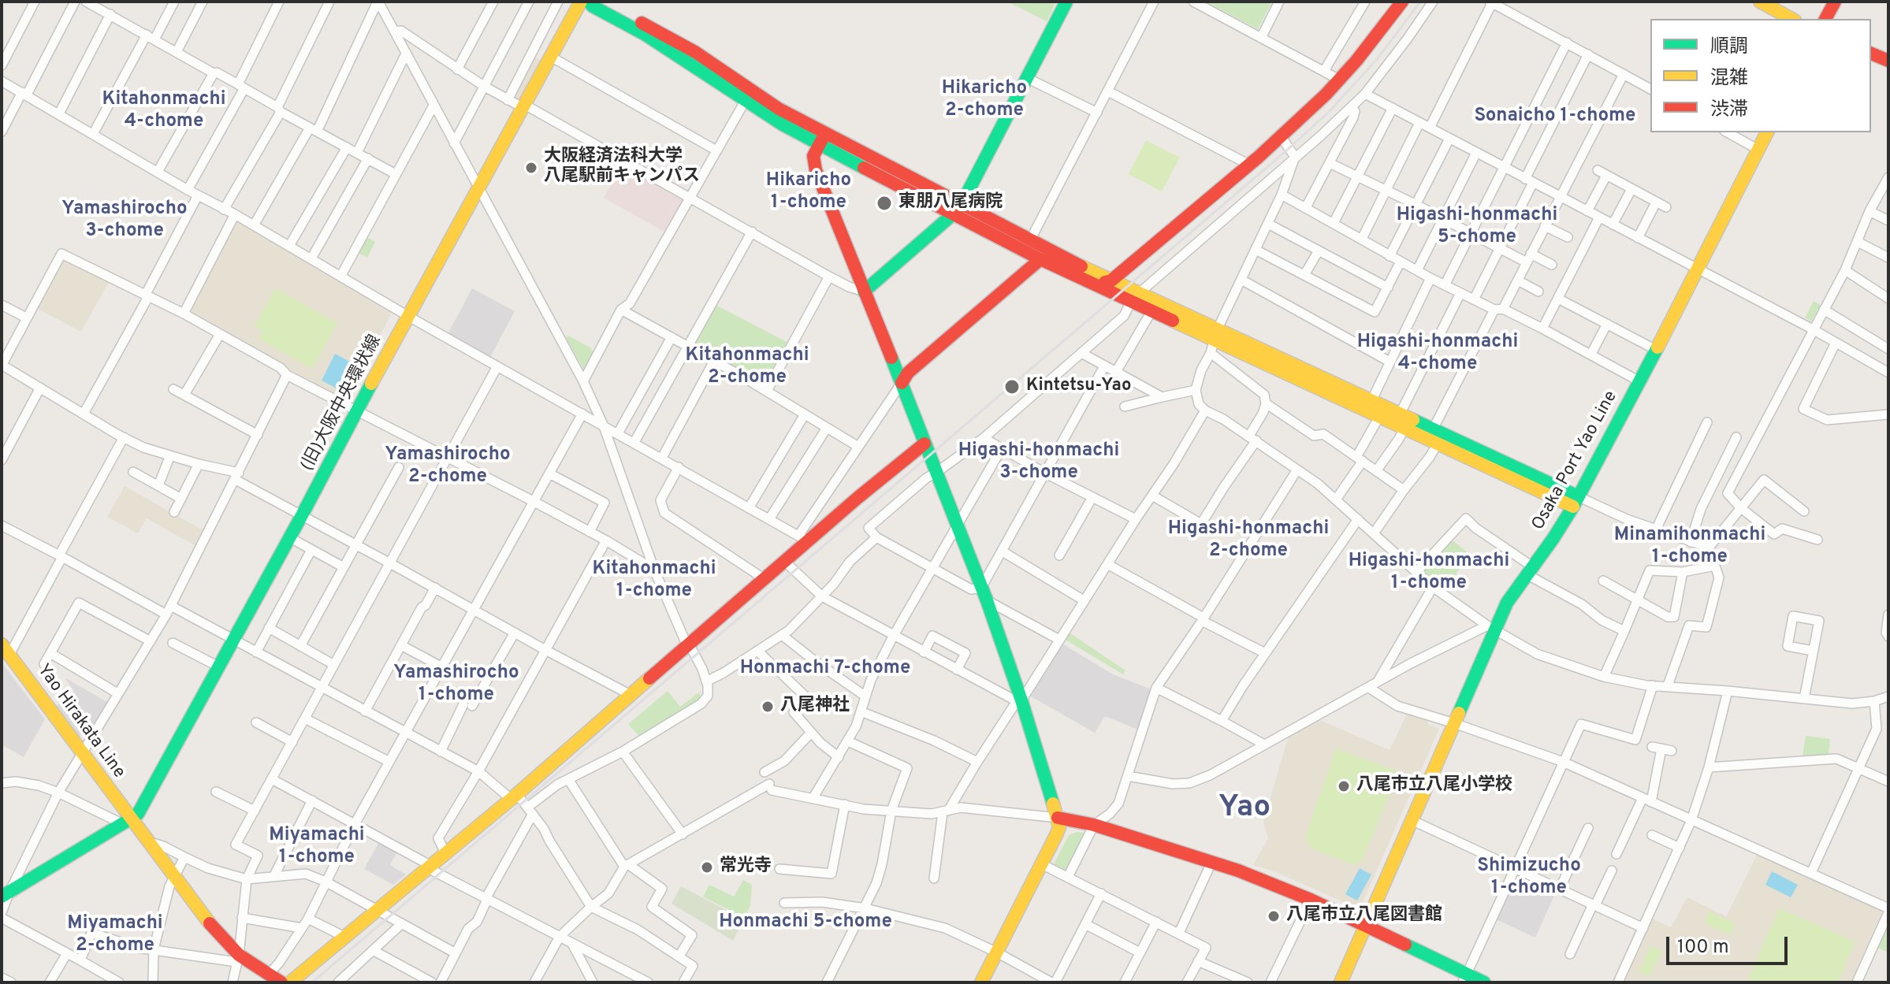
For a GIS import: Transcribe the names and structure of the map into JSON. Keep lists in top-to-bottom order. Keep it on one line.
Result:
{"streets":{"street":["(旧)大阪中央環状線","Osaka Port Yao Line","Yao Hirakata Line"]},"crossings":[["(旧)大阪中央環状線","Yao Hirakata Line"]],"districts":["Hikaricho 2-chome","Kitahonmachi 4-chome","Sonaicho 1-chome","Hikaricho 1-chome","Yamashirocho 3-chome","Higashi-honmachi 5-chome","Higashi-honmachi 4-chome","Kitahonmachi 2-chome","Higashi-honmachi 3-chome","Yamashirocho 2-chome","Higashi-honmachi 2-chome","Minamihonmachi 1-chome","Higashi-honmachi 1-chome","Kitahonmachi 1-chome","Honmachi 7-chome","Yamashirocho 1-chome","Yao","Miyamachi 1-chome","Shimizucho 1-chome","Honmachi 5-chome","Miyamachi 2-chome"],"places":["大阪経済法科大学 八尾駅前キャンパス","東朋八尾病院","Kintetsu-Yao","八尾神社","八尾市立八尾小学校","常光寺","八尾市立八尾図書館"],"legend":["順調","混雑","渋滞"],"scale_bar":"100 m"}
